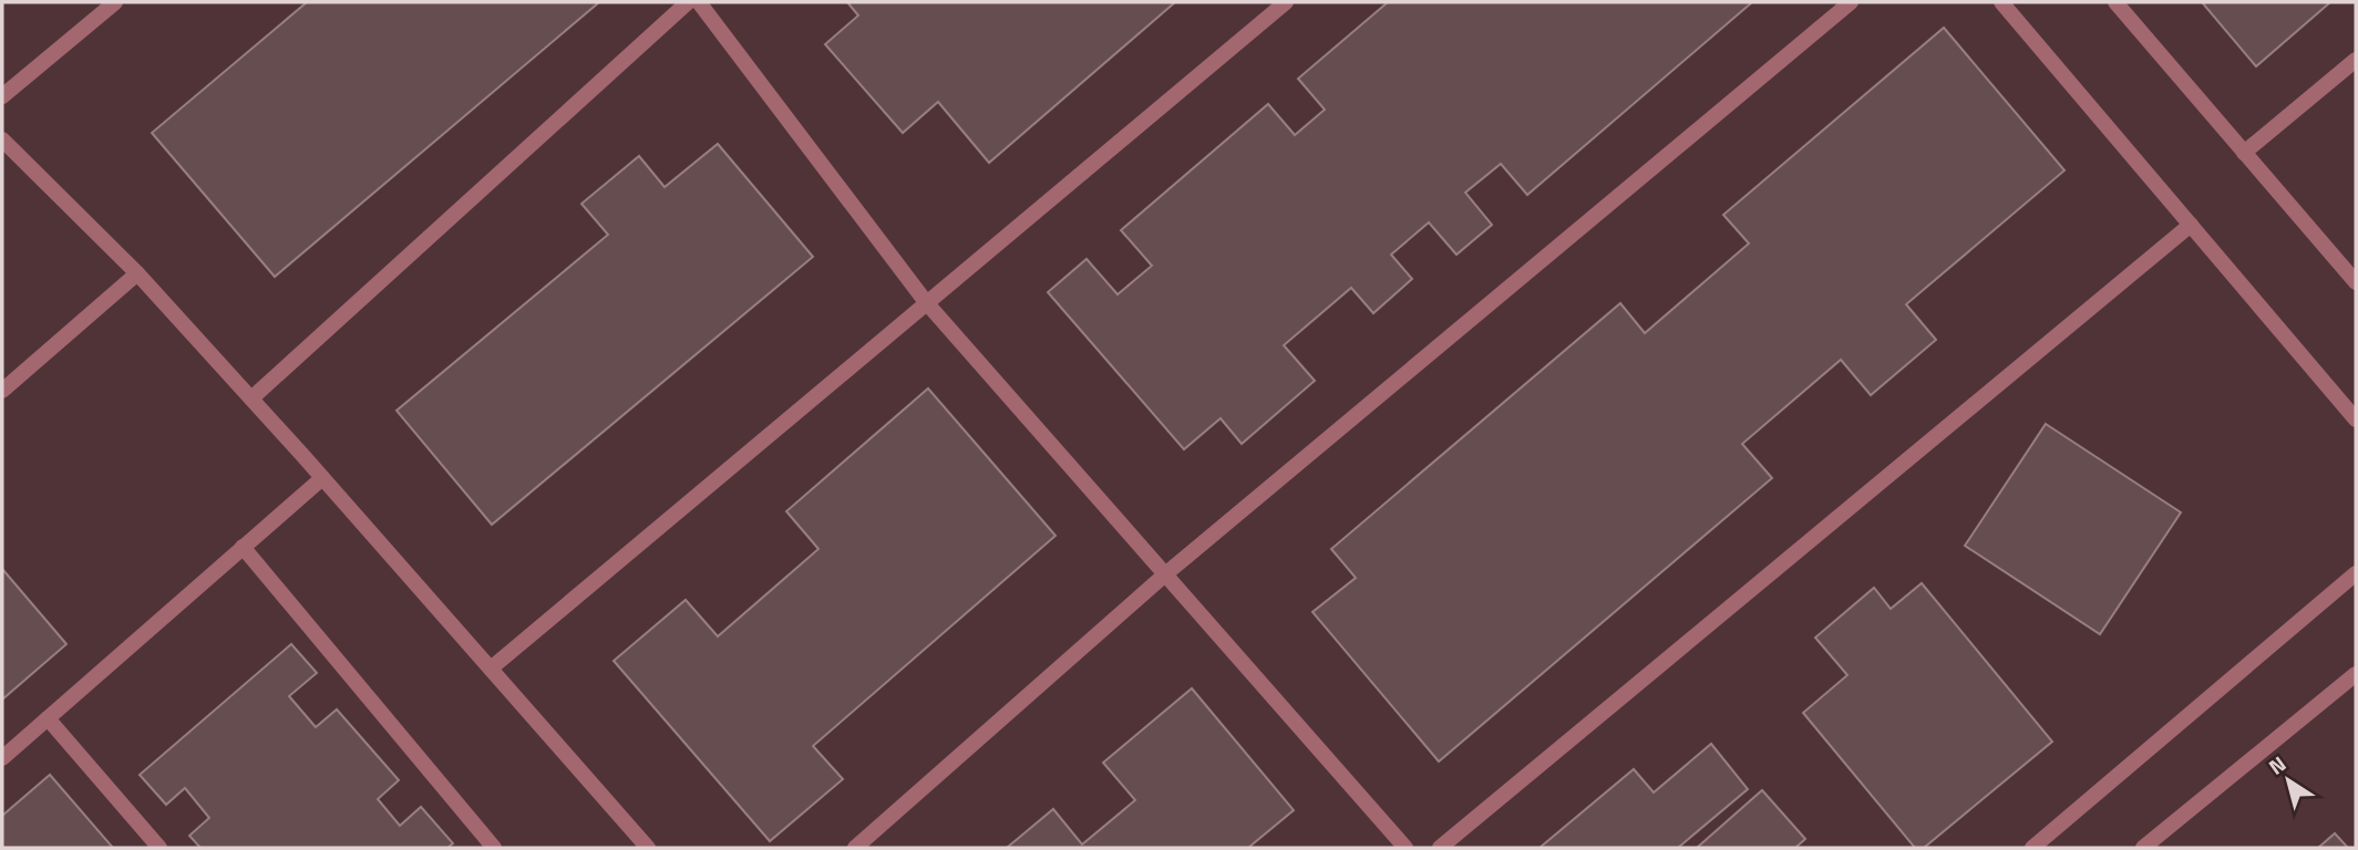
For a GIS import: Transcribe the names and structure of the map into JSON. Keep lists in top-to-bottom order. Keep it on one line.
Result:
{"north":"top left"}
